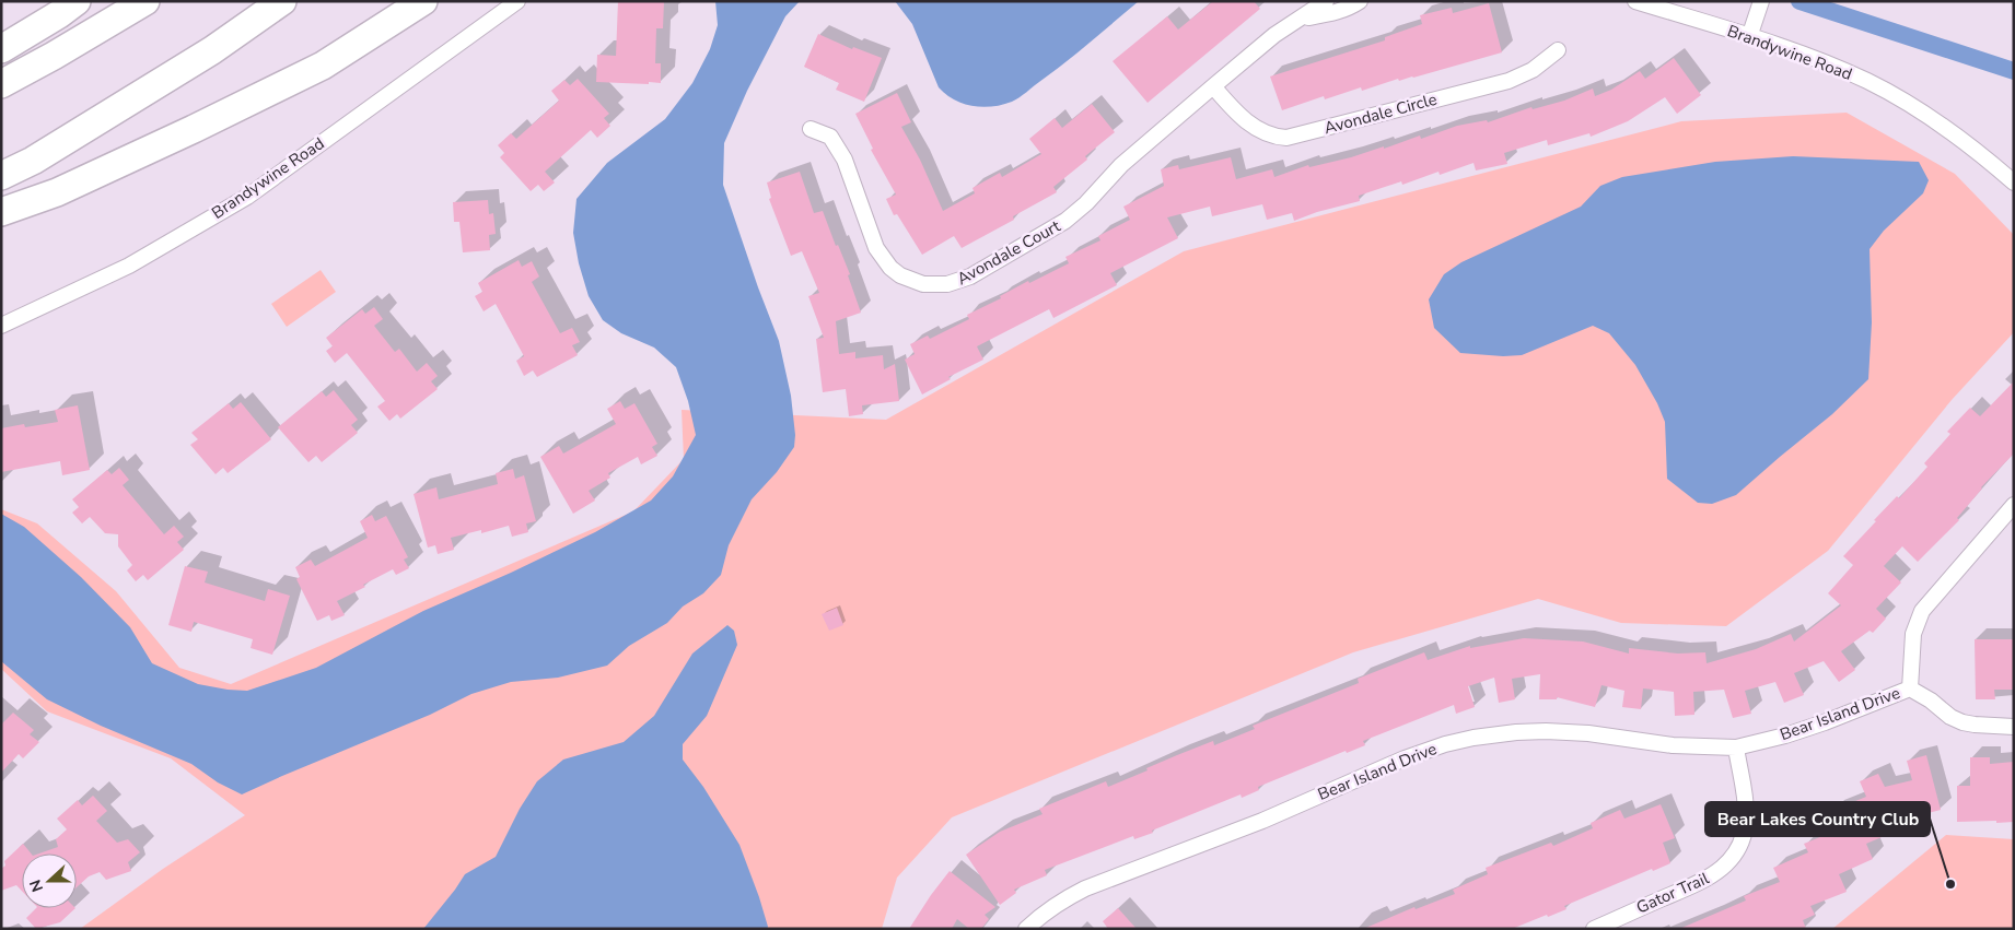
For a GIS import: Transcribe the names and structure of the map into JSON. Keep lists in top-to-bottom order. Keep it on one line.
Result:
{"streets":{"street":["Brandywine Road","Avondale Circle","Avondale Court","Bear Island Drive","Gator Trail"]},"crossings":[["Avondale Circle","Avondale Court"],["Bear Island Drive","Gator Trail"]],"places":["Bear Lakes Country Club"],"north":"left"}
